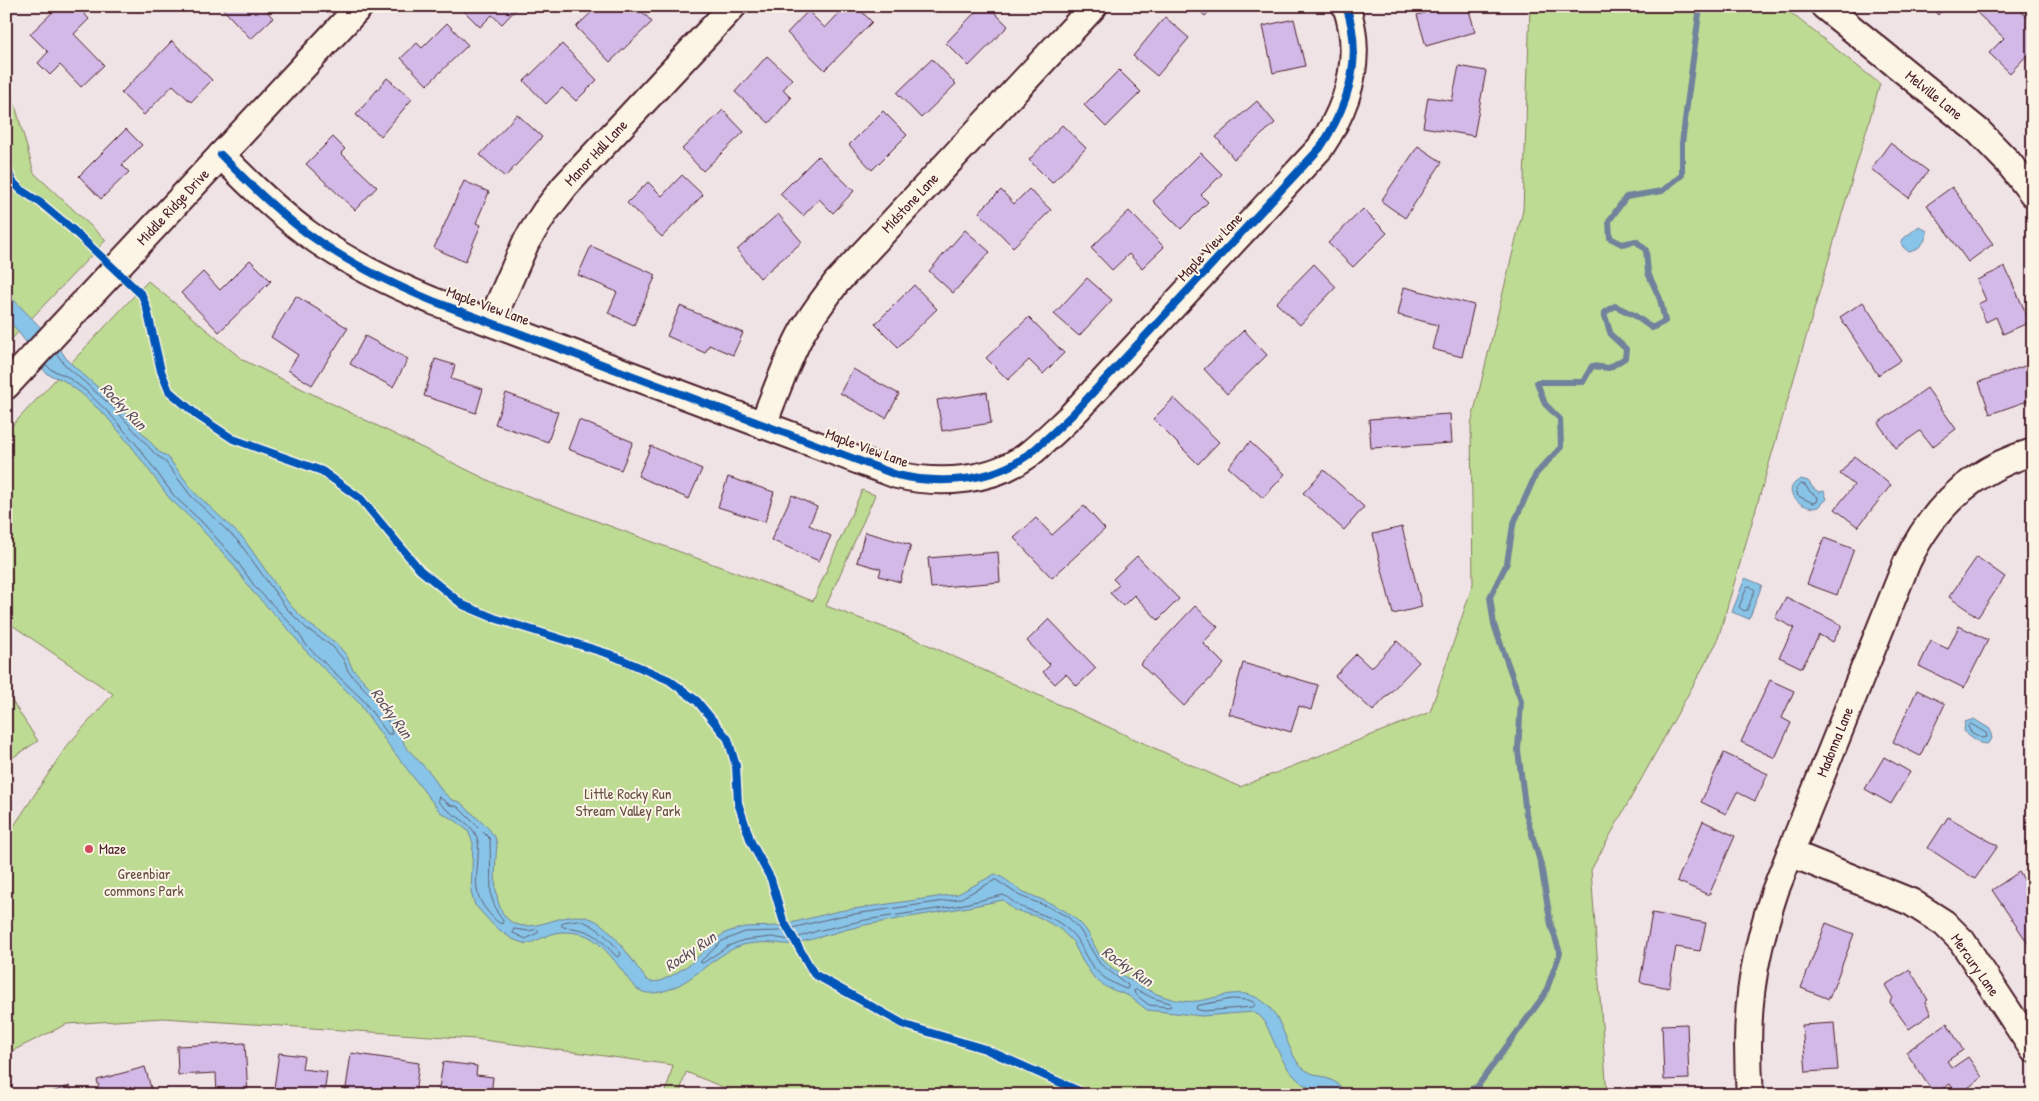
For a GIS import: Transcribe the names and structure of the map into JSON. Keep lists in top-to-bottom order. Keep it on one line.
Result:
{"streets":{"street":["Melville Lane","Manor Hall Lane","Midstone Lane","Middle Ridge Drive","Maple View Lane","Madonna Lane","Mercury Lane"]},"crossings":[["Manor Hall Lane","Maple View Lane"],["Midstone Lane","Maple View Lane"],["Middle Ridge Drive","Maple View Lane"],["Madonna Lane","Mercury Lane"]],"water":["Rocky Run"],"parks":["Little Rocky Run Stream Valley Park","Greenbiar commons Park"],"places":["Maze"]}
